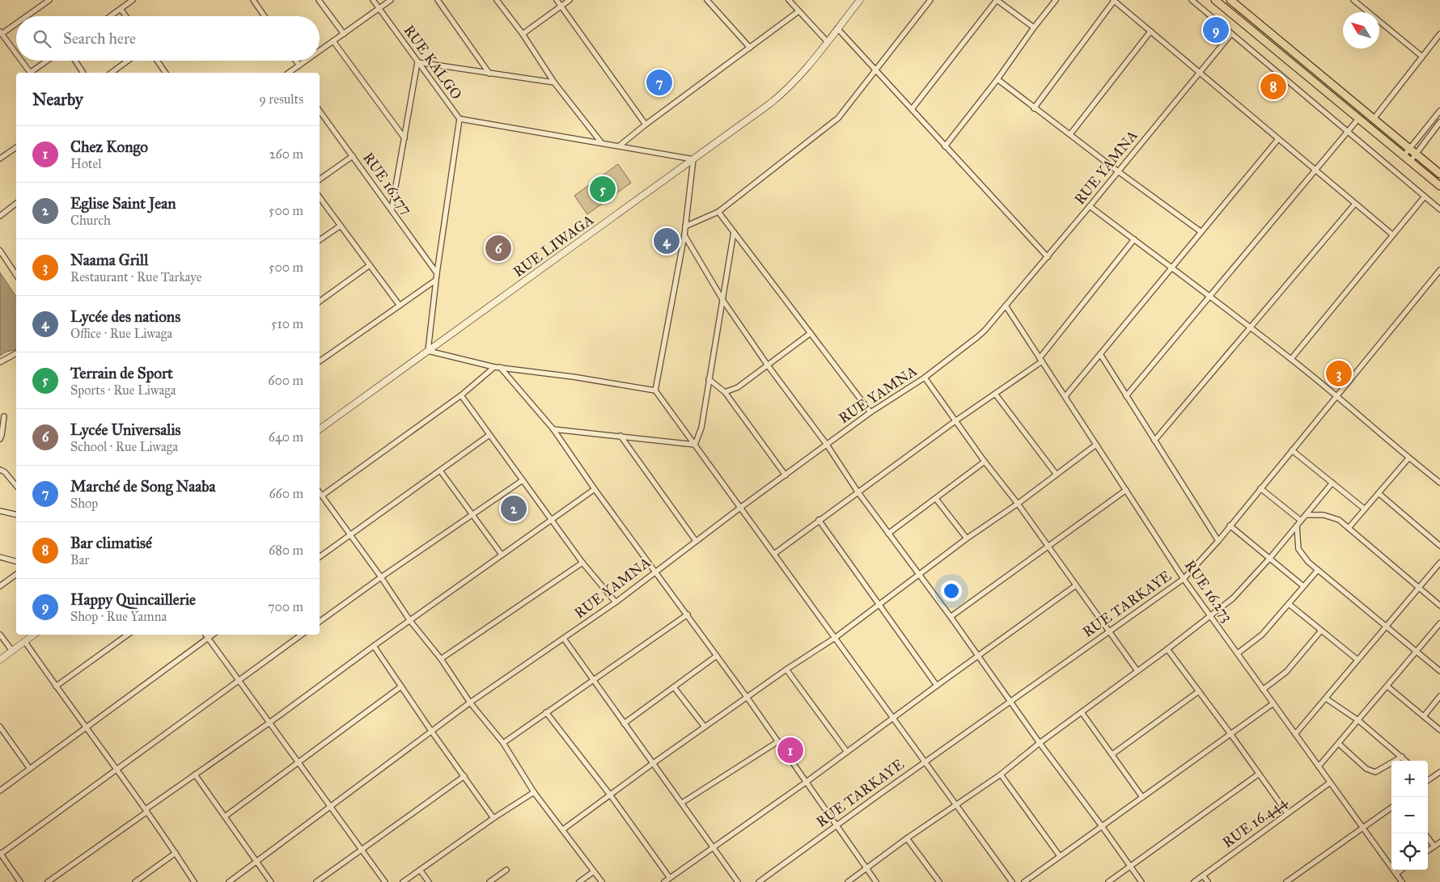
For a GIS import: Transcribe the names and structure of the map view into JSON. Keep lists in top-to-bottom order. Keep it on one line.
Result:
{"streets":{"main road":["RUE LIWAGA"],"street":["RUE KALGO","RUE YAMNA","RUE 16.177","RUE 16.273","RUE TARKAYE","RUE 16.444"]},"crossings":[["RUE YAMNA","RUE 16.273"],["RUE 16.273","RUE TARKAYE"],["RUE 16.273","RUE 16.444"]],"north":"top left","page":{"pins":["9","7","8","5","4","6","3","2","1"],"search":"Search here","heading":["Nearby","9 results"],"list":[{"mark":"1","name":"Chez Kongo","note":"Hotel","value":"260 m"},{"mark":"2","name":"Eglise Saint Jean","note":"Church","value":"500 m"},{"mark":"3","name":"Naama Grill","note":"Restaurant · Rue Tarkaye","value":"500 m"},{"mark":"4","name":"Lycée des nations","note":"Office · Rue Liwaga","value":"510 m"},{"mark":"5","name":"Terrain de Sport","note":"Sports · Rue Liwaga","value":"600 m"},{"mark":"6","name":"Lycée Universalis","note":"School · Rue Liwaga","value":"640 m"},{"mark":"7","name":"Marché de Song Naaba","note":"Shop","value":"660 m"},{"mark":"8","name":"Bar climatisé","note":"Bar","value":"680 m"},{"mark":"9","name":"Happy Quincaillerie","note":"Shop · Rue Yamna","value":"700 m"}],"map_buttons":["+","−"]}}
